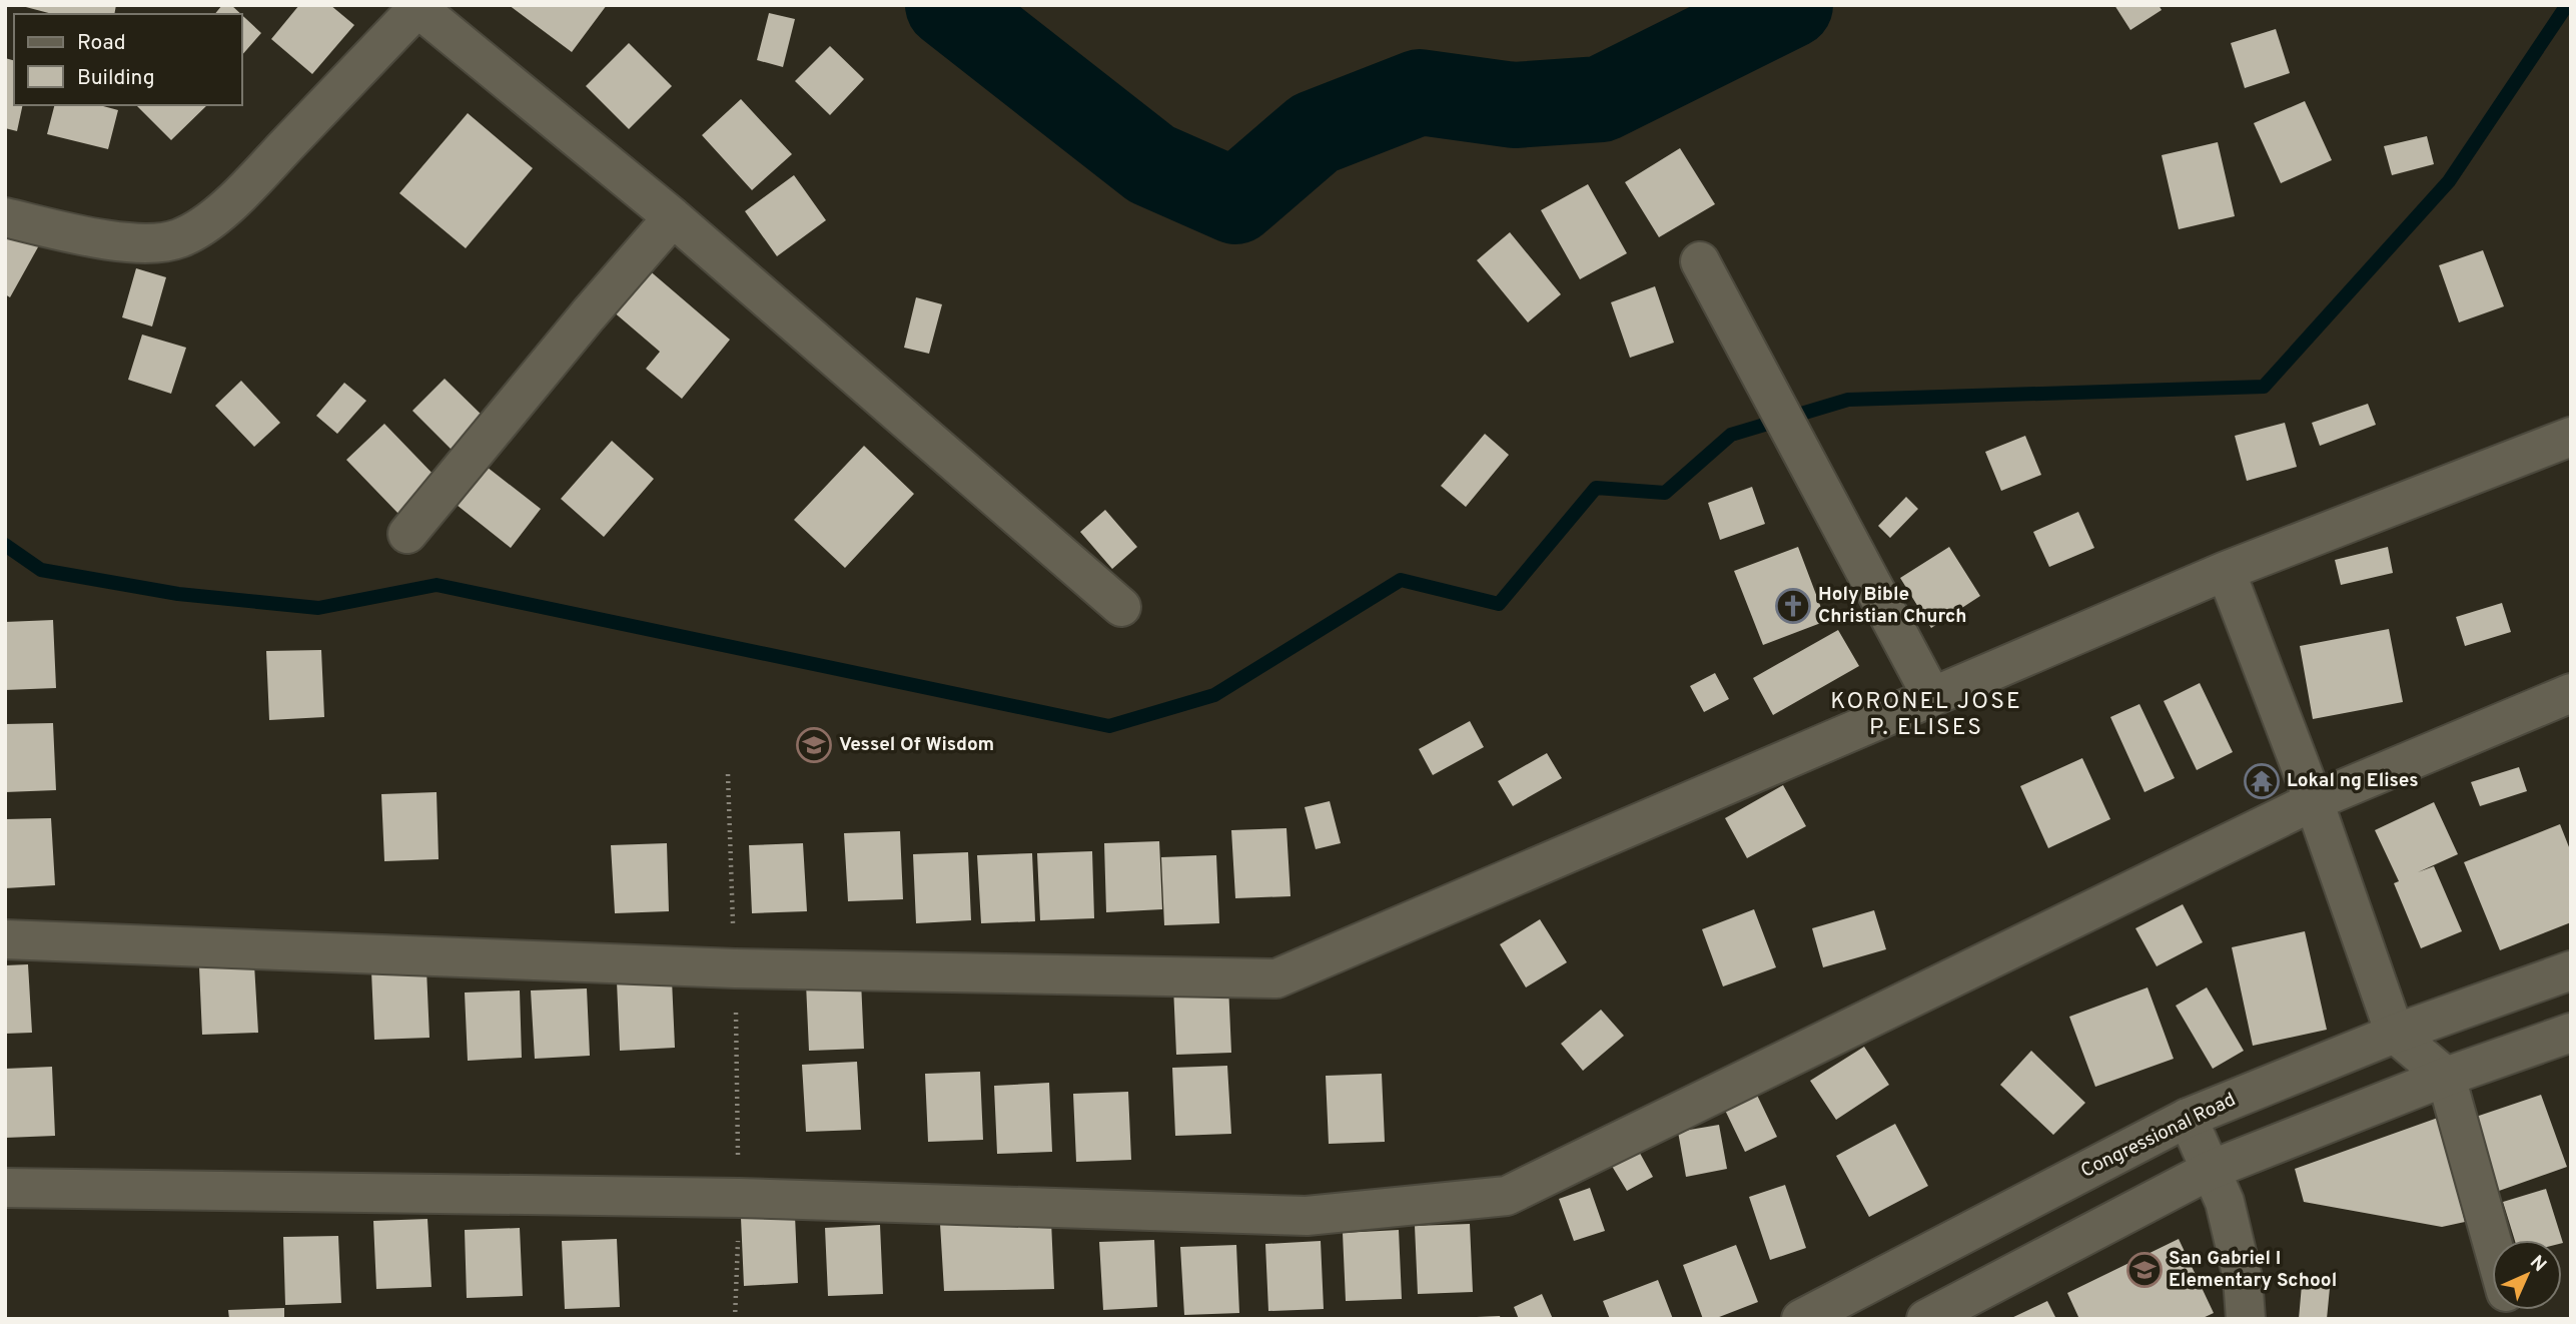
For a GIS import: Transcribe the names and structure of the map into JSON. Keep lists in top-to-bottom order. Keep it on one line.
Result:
{"streets":{"street":["Congressional Road"]},"districts":["KORONEL JOSE P. ELISES"],"places":{"church":["Holy Bible Christian Church"],"school or university":["Vessel Of Wisdom","San Gabriel I Elementary School"],"temple":["Lokal ng Elises"]},"legend":["Road","Building"],"north":"top right"}
